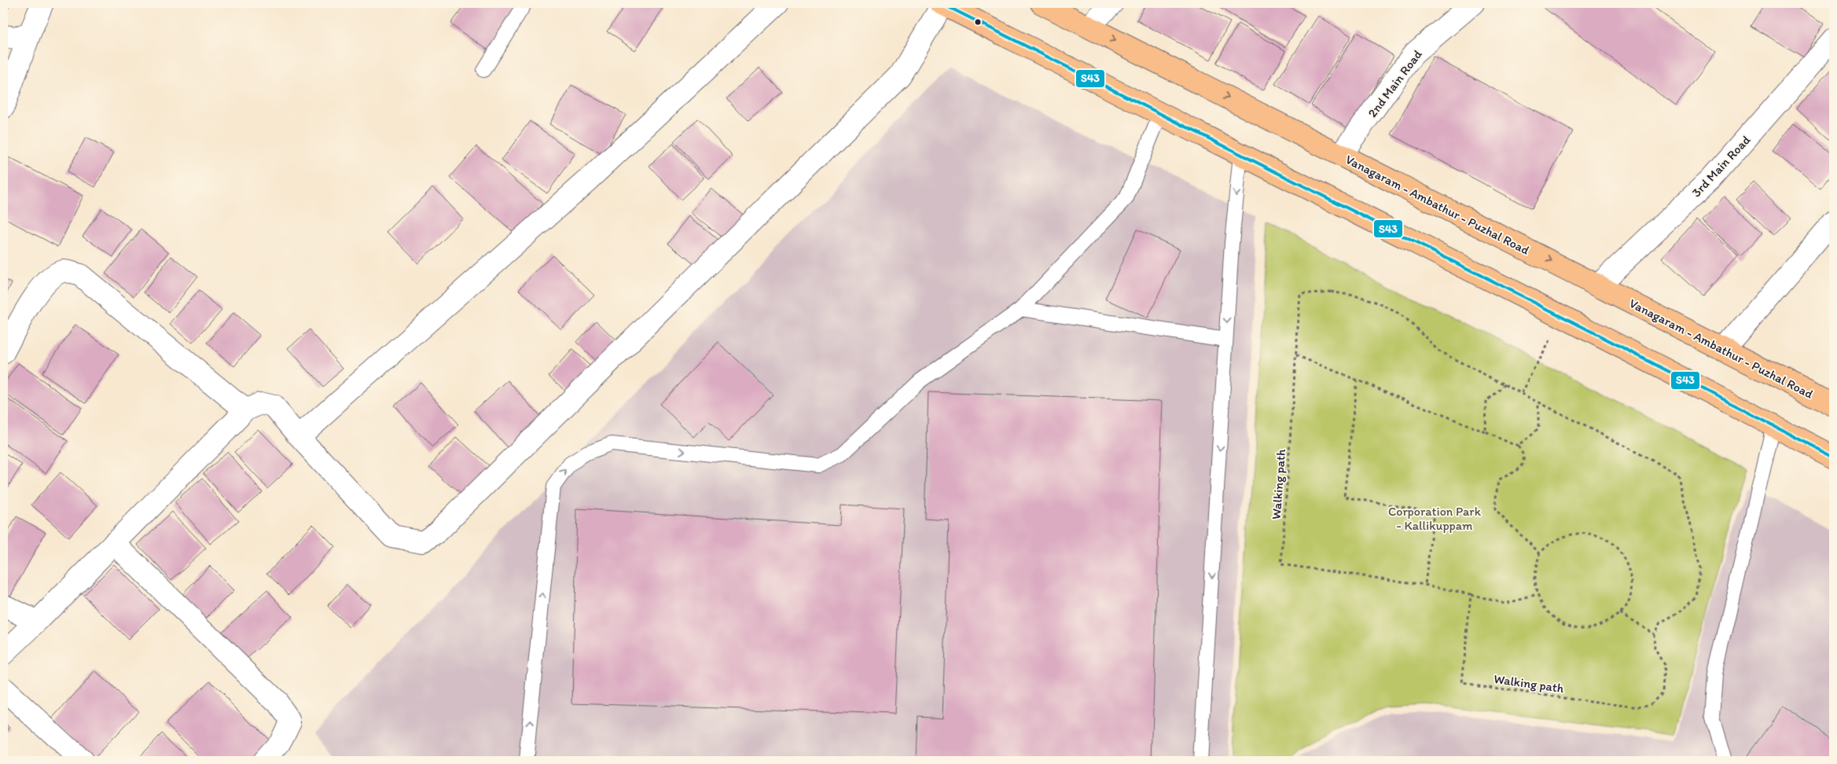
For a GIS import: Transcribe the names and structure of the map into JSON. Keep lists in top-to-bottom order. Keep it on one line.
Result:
{"streets":{"main road":["Vanagaram - Ambathur - Puzhal Road"],"street":["2nd Main Road","3rd Main Road"],"path":["Walking path"]},"crossings":[["2nd Main Road","Vanagaram - Ambathur - Puzhal Road"],["3rd Main Road","Vanagaram - Ambathur - Puzhal Road"]],"parks":["Corporation Park - Kallikuppam"],"lines":["transit line S43"]}
